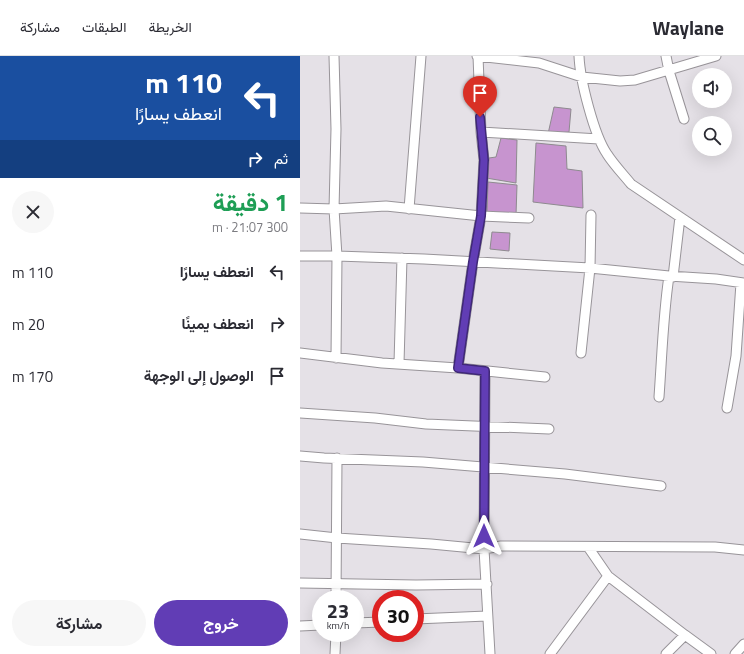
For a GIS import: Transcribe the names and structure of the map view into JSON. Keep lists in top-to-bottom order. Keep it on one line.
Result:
{"page":{"header":"Waylane","nav":["الخريطة","الطبقات","مشاركة"],"turn":["110 m","انعطف يسارًا"],"then":"ثم","heading":["1 دقيقة","300 m · 21:07"],"list":[{"name":"انعطف يسارًا","value":"110 m"},{"name":"انعطف يمينًا","value":"20 m"},{"name":"الوصول إلى الوجهة","value":"170 m"}],"speed":"23 km/h","limit":"30","buttons":["خروج","مشاركة"]}}
